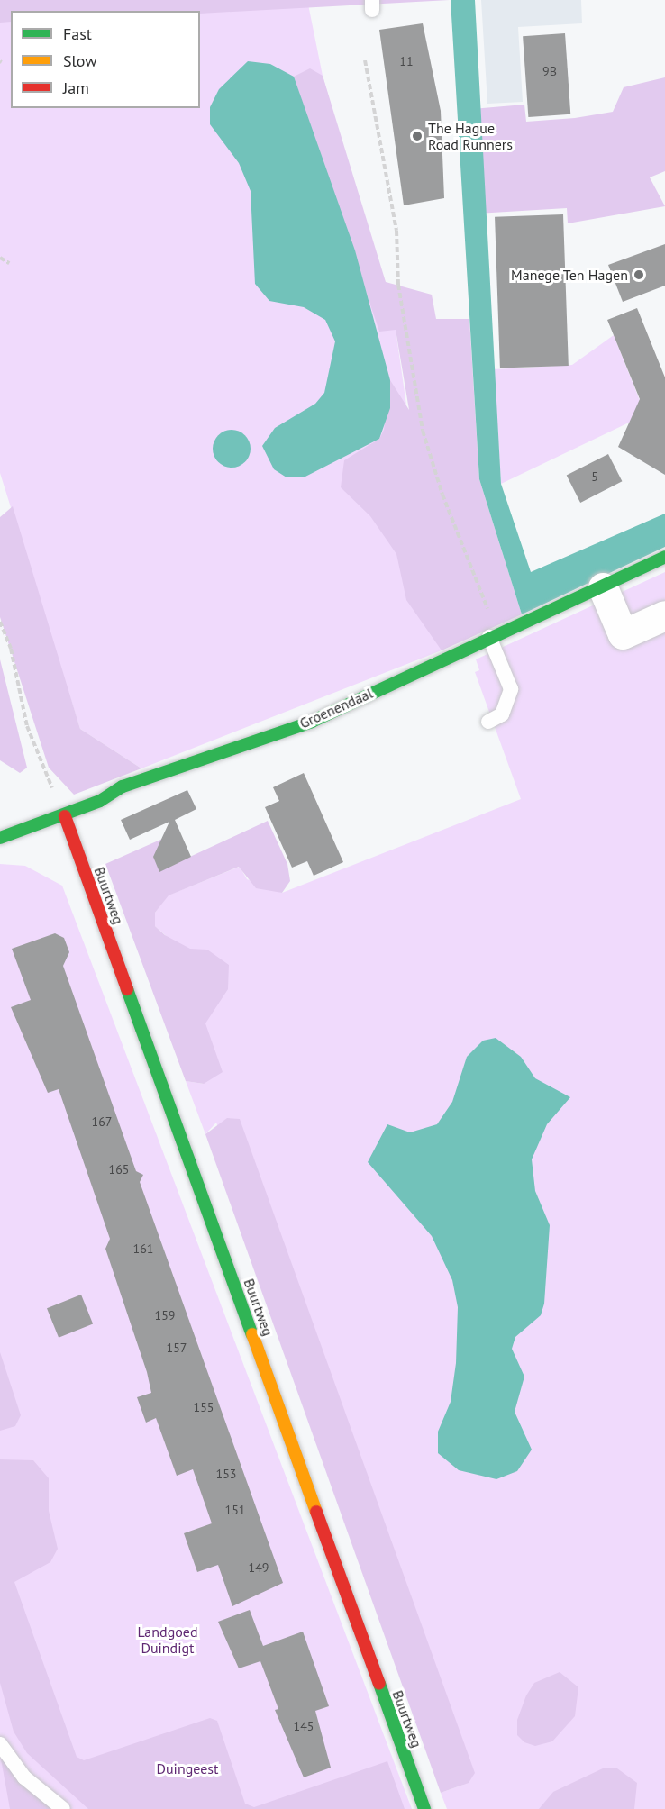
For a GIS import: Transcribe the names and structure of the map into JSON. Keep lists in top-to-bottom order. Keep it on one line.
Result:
{"streets":{"street":["Groenendaal","Buurtweg"]},"crossings":[["Groenendaal","Buurtweg"]],"parks":["Landgoed Duindigt","Duingeest"],"places":["The Hague Road Runners","Manege Ten Hagen"],"house_numbers":["11","9B","5","167","165","161","159","157","155","153","151","149","145"],"legend":["Fast","Slow","Jam"]}
